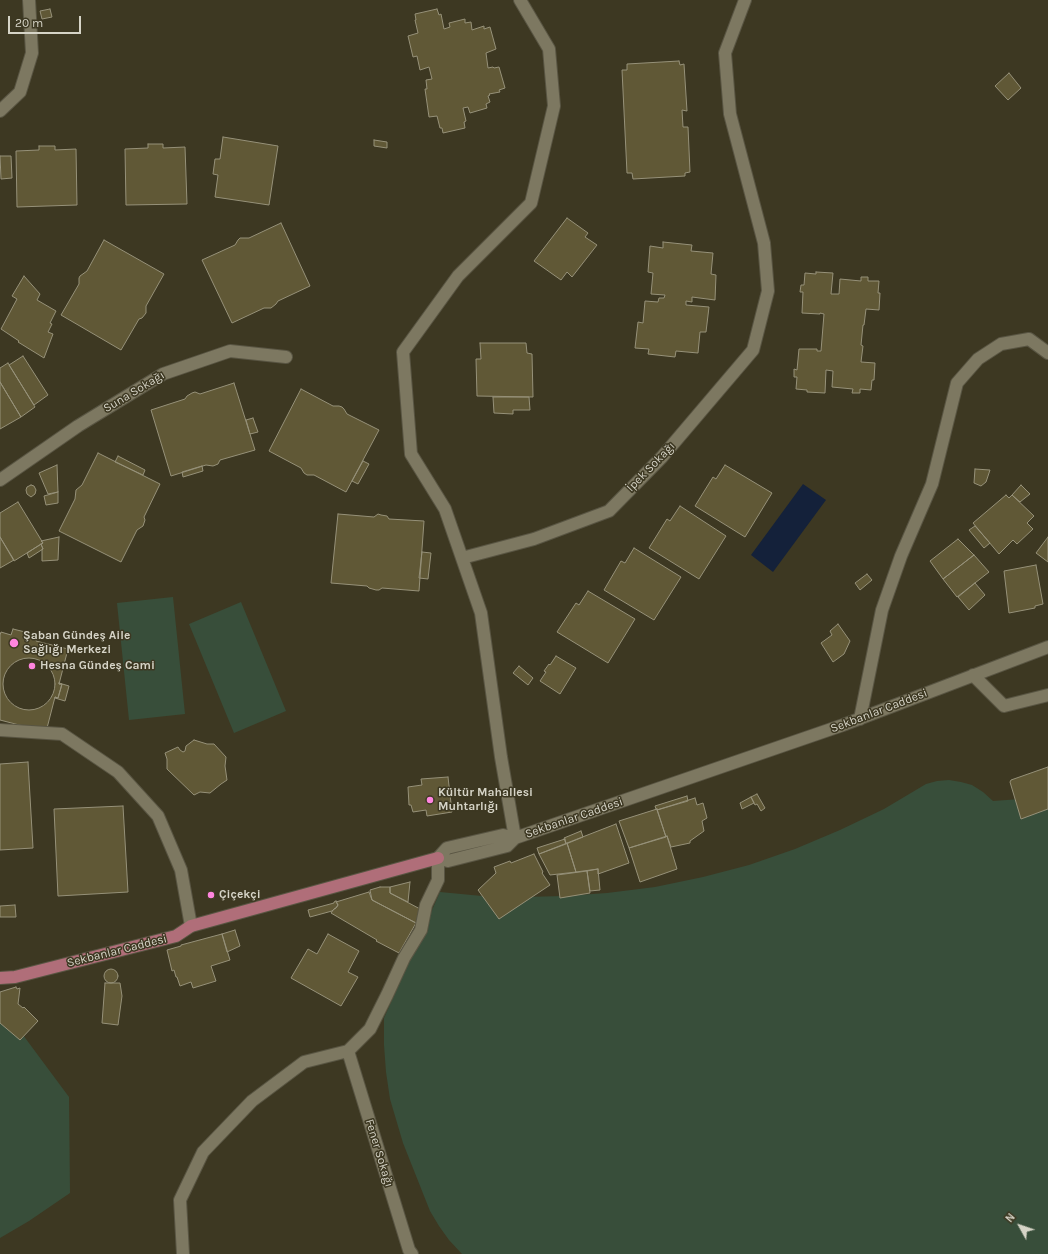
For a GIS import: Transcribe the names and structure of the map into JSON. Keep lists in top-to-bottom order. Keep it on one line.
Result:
{"streets":{"main road":["Sekbanlar Caddesi"],"street":["Suna Sokağı","İpek Sokağı","Fener Sokağı"]},"places":["Şaban Gündeş Aile Sağlığı Merkezi","Hesna Gündeş Cami","Kültür Mahallesi Muhtarlığı","Çiçekçi"],"scale_bar":"20 m","north":"top left"}
